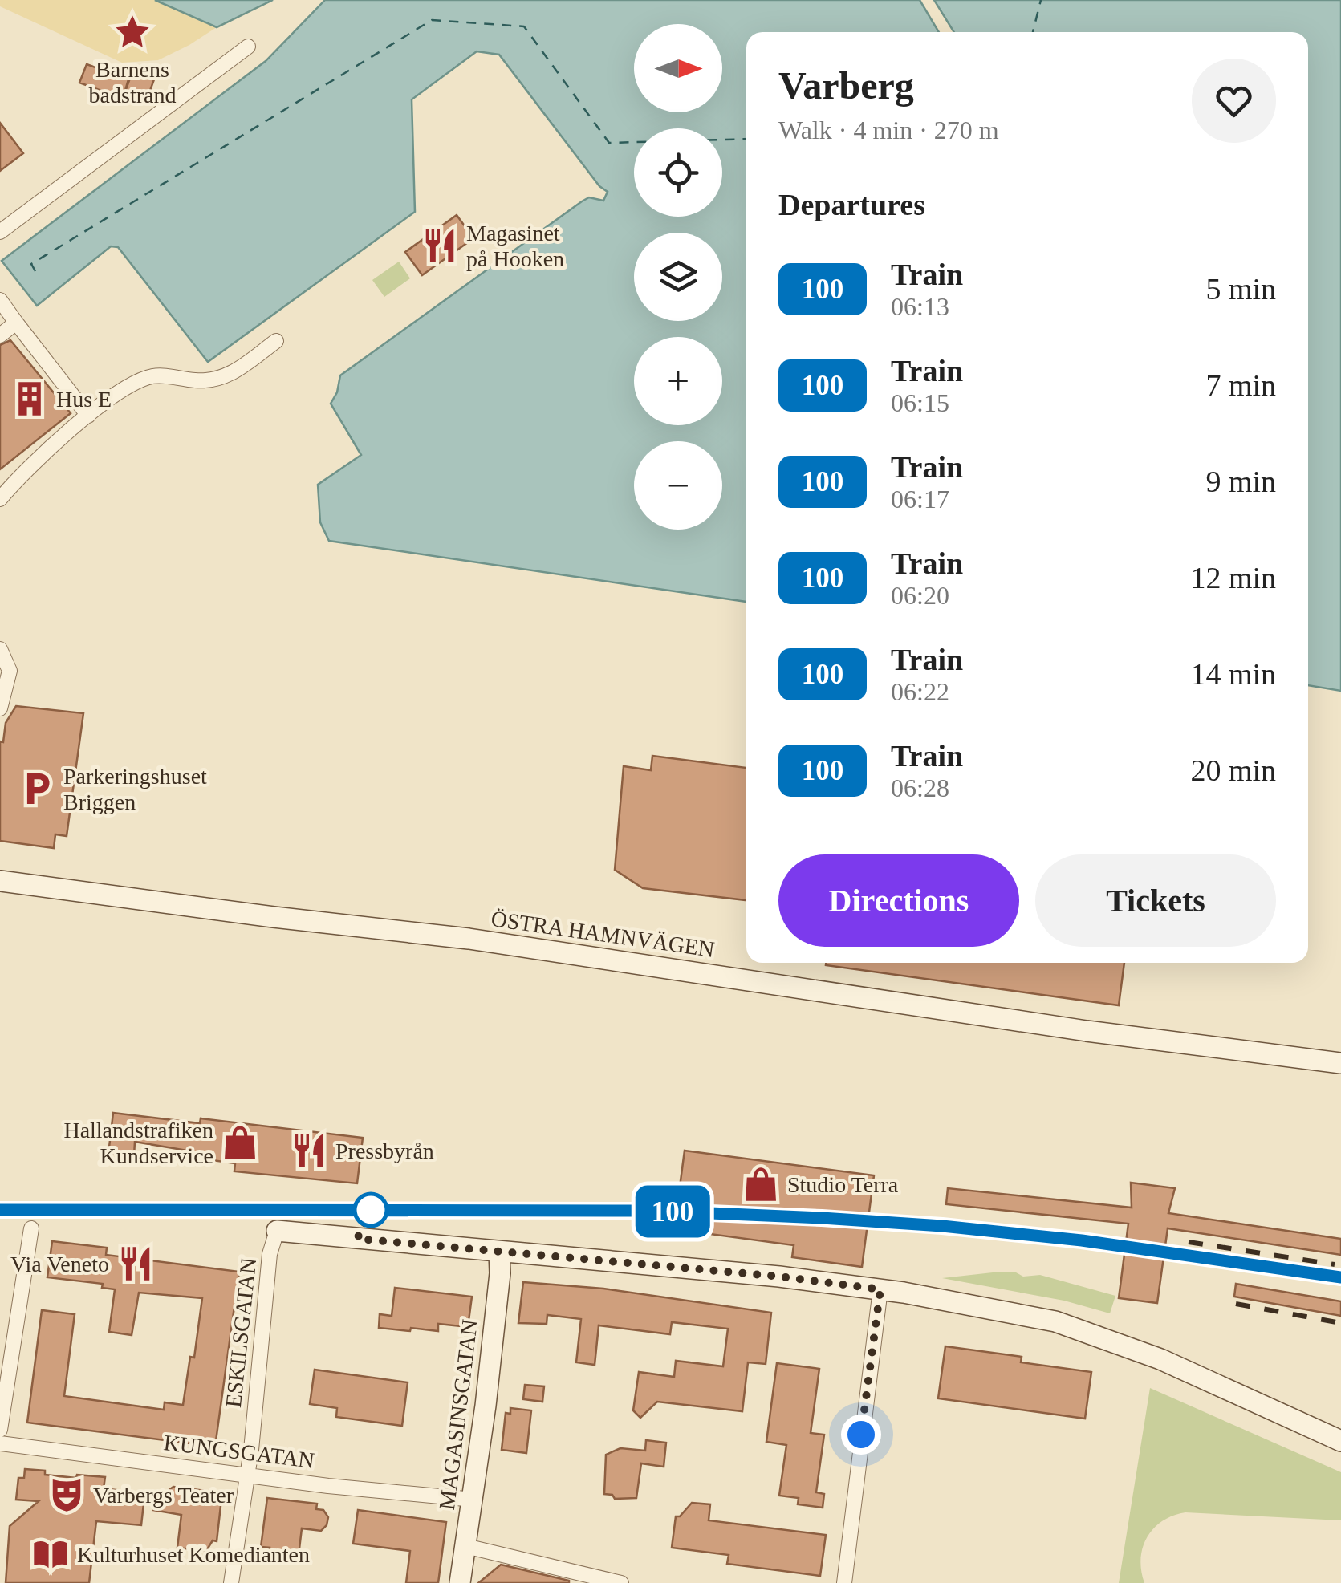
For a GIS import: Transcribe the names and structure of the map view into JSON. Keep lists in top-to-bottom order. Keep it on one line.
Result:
{"streets":{"street":["ÖSTRA HAMNVÄGEN","ESKILSGATAN","MAGASINSGATAN","KUNGSGATAN"]},"crossings":[["ESKILSGATAN","KUNGSGATAN"],["MAGASINSGATAN","KUNGSGATAN"]],"places":{"place":["Barnens badstrand"],"restaurant":["Magasinet på Hooken","Pressbyrån","Via Veneto"],"building":["Hus E"],"parking":["Parkeringshuset Briggen"],"shop":["Hallandstrafiken Kundservice","Studio Terra"],"theatre":["Varbergs Teater"],"library":["Kulturhuset Komedianten"]},"north":"right","page":{"on_map":"100","map_buttons":["+","−"],"heading":[["Varberg","Walk · 4 min · 270 m"],"Departures"],"list":[{"mark":"100","name":"Train","note":"06:13","value":"5 min"},{"mark":"100","name":"Train","note":"06:15","value":"7 min"},{"mark":"100","name":"Train","note":"06:17","value":"9 min"},{"mark":"100","name":"Train","note":"06:20","value":"12 min"},{"mark":"100","name":"Train","note":"06:22","value":"14 min"},{"mark":"100","name":"Train","note":"06:28","value":"20 min"}],"buttons":["Directions","Tickets"]}}
